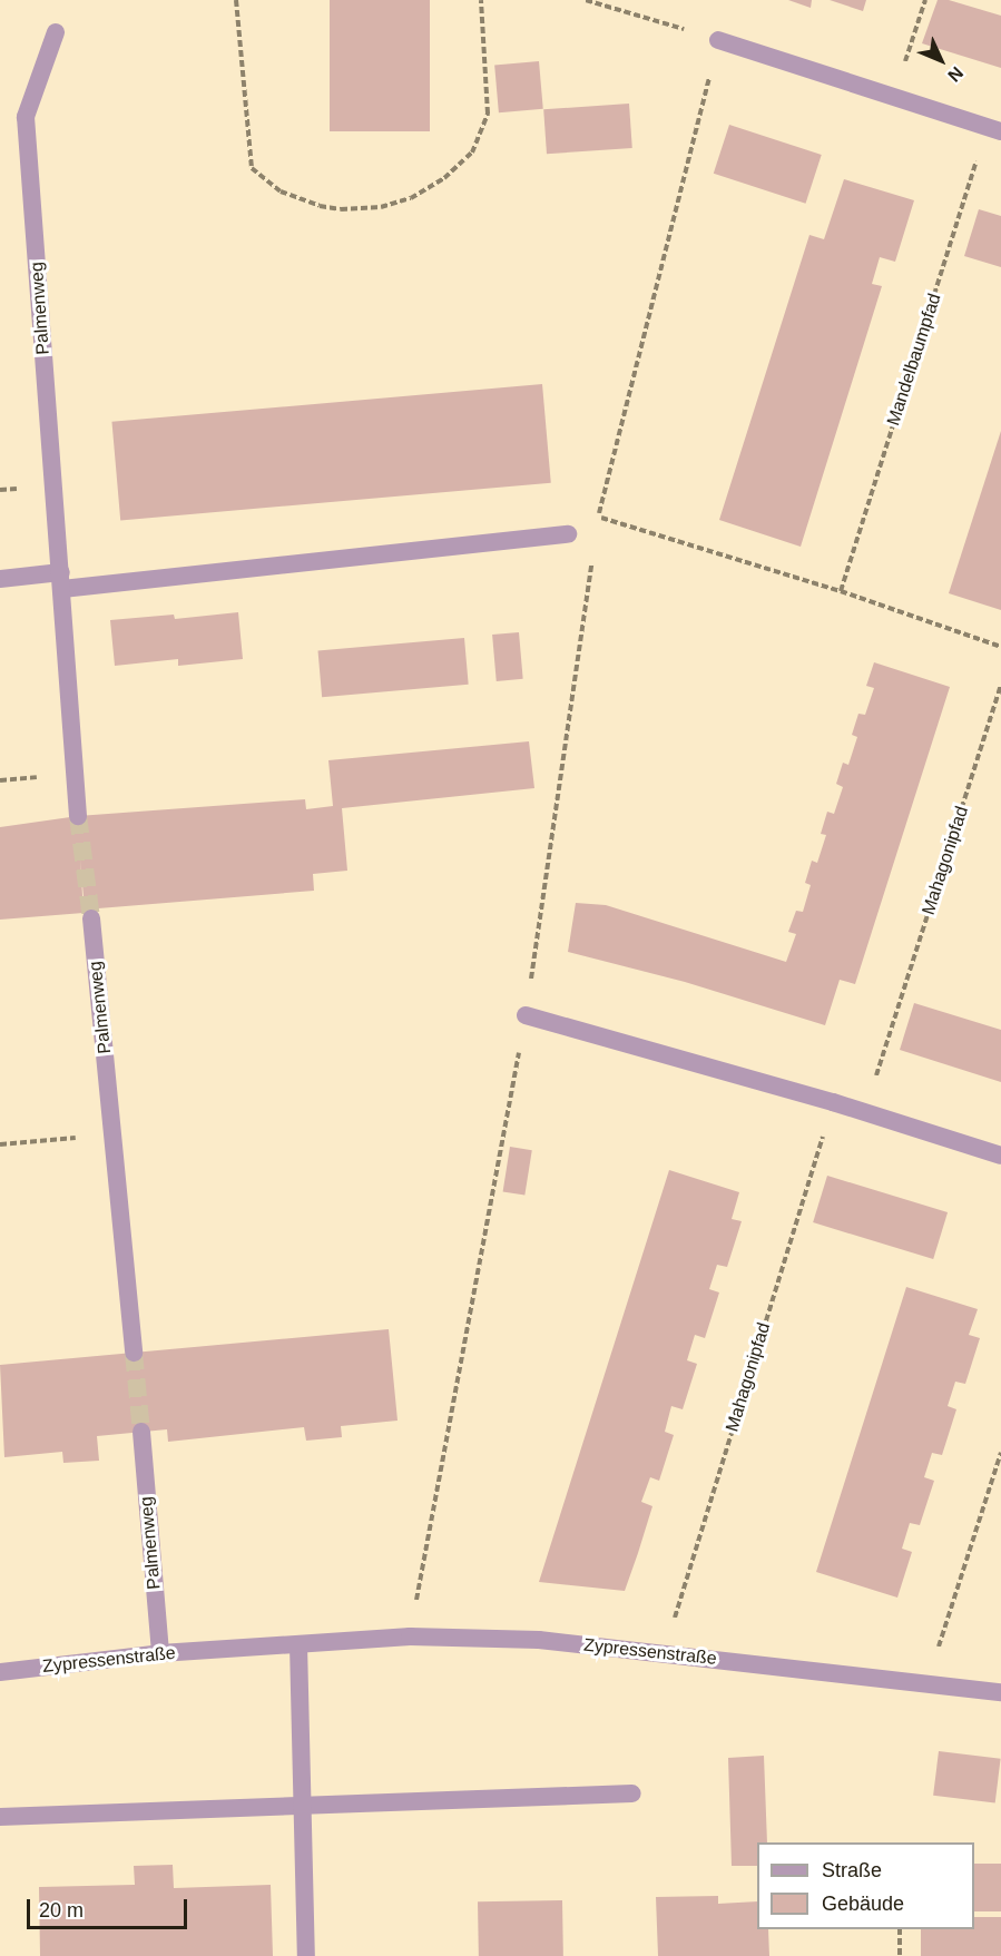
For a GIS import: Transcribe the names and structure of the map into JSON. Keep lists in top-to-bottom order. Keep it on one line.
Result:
{"streets":{"street":["Palmenweg","Zypressenstraße"],"path":["Mandelbaumpfad","Mahagonipfad"]},"crossings":[["Palmenweg","Zypressenstraße"],["Mahagonipfad","Zypressenstraße"]],"legend":["Straße","Gebäude"],"scale_bar":"20 m","north":"bottom right"}
